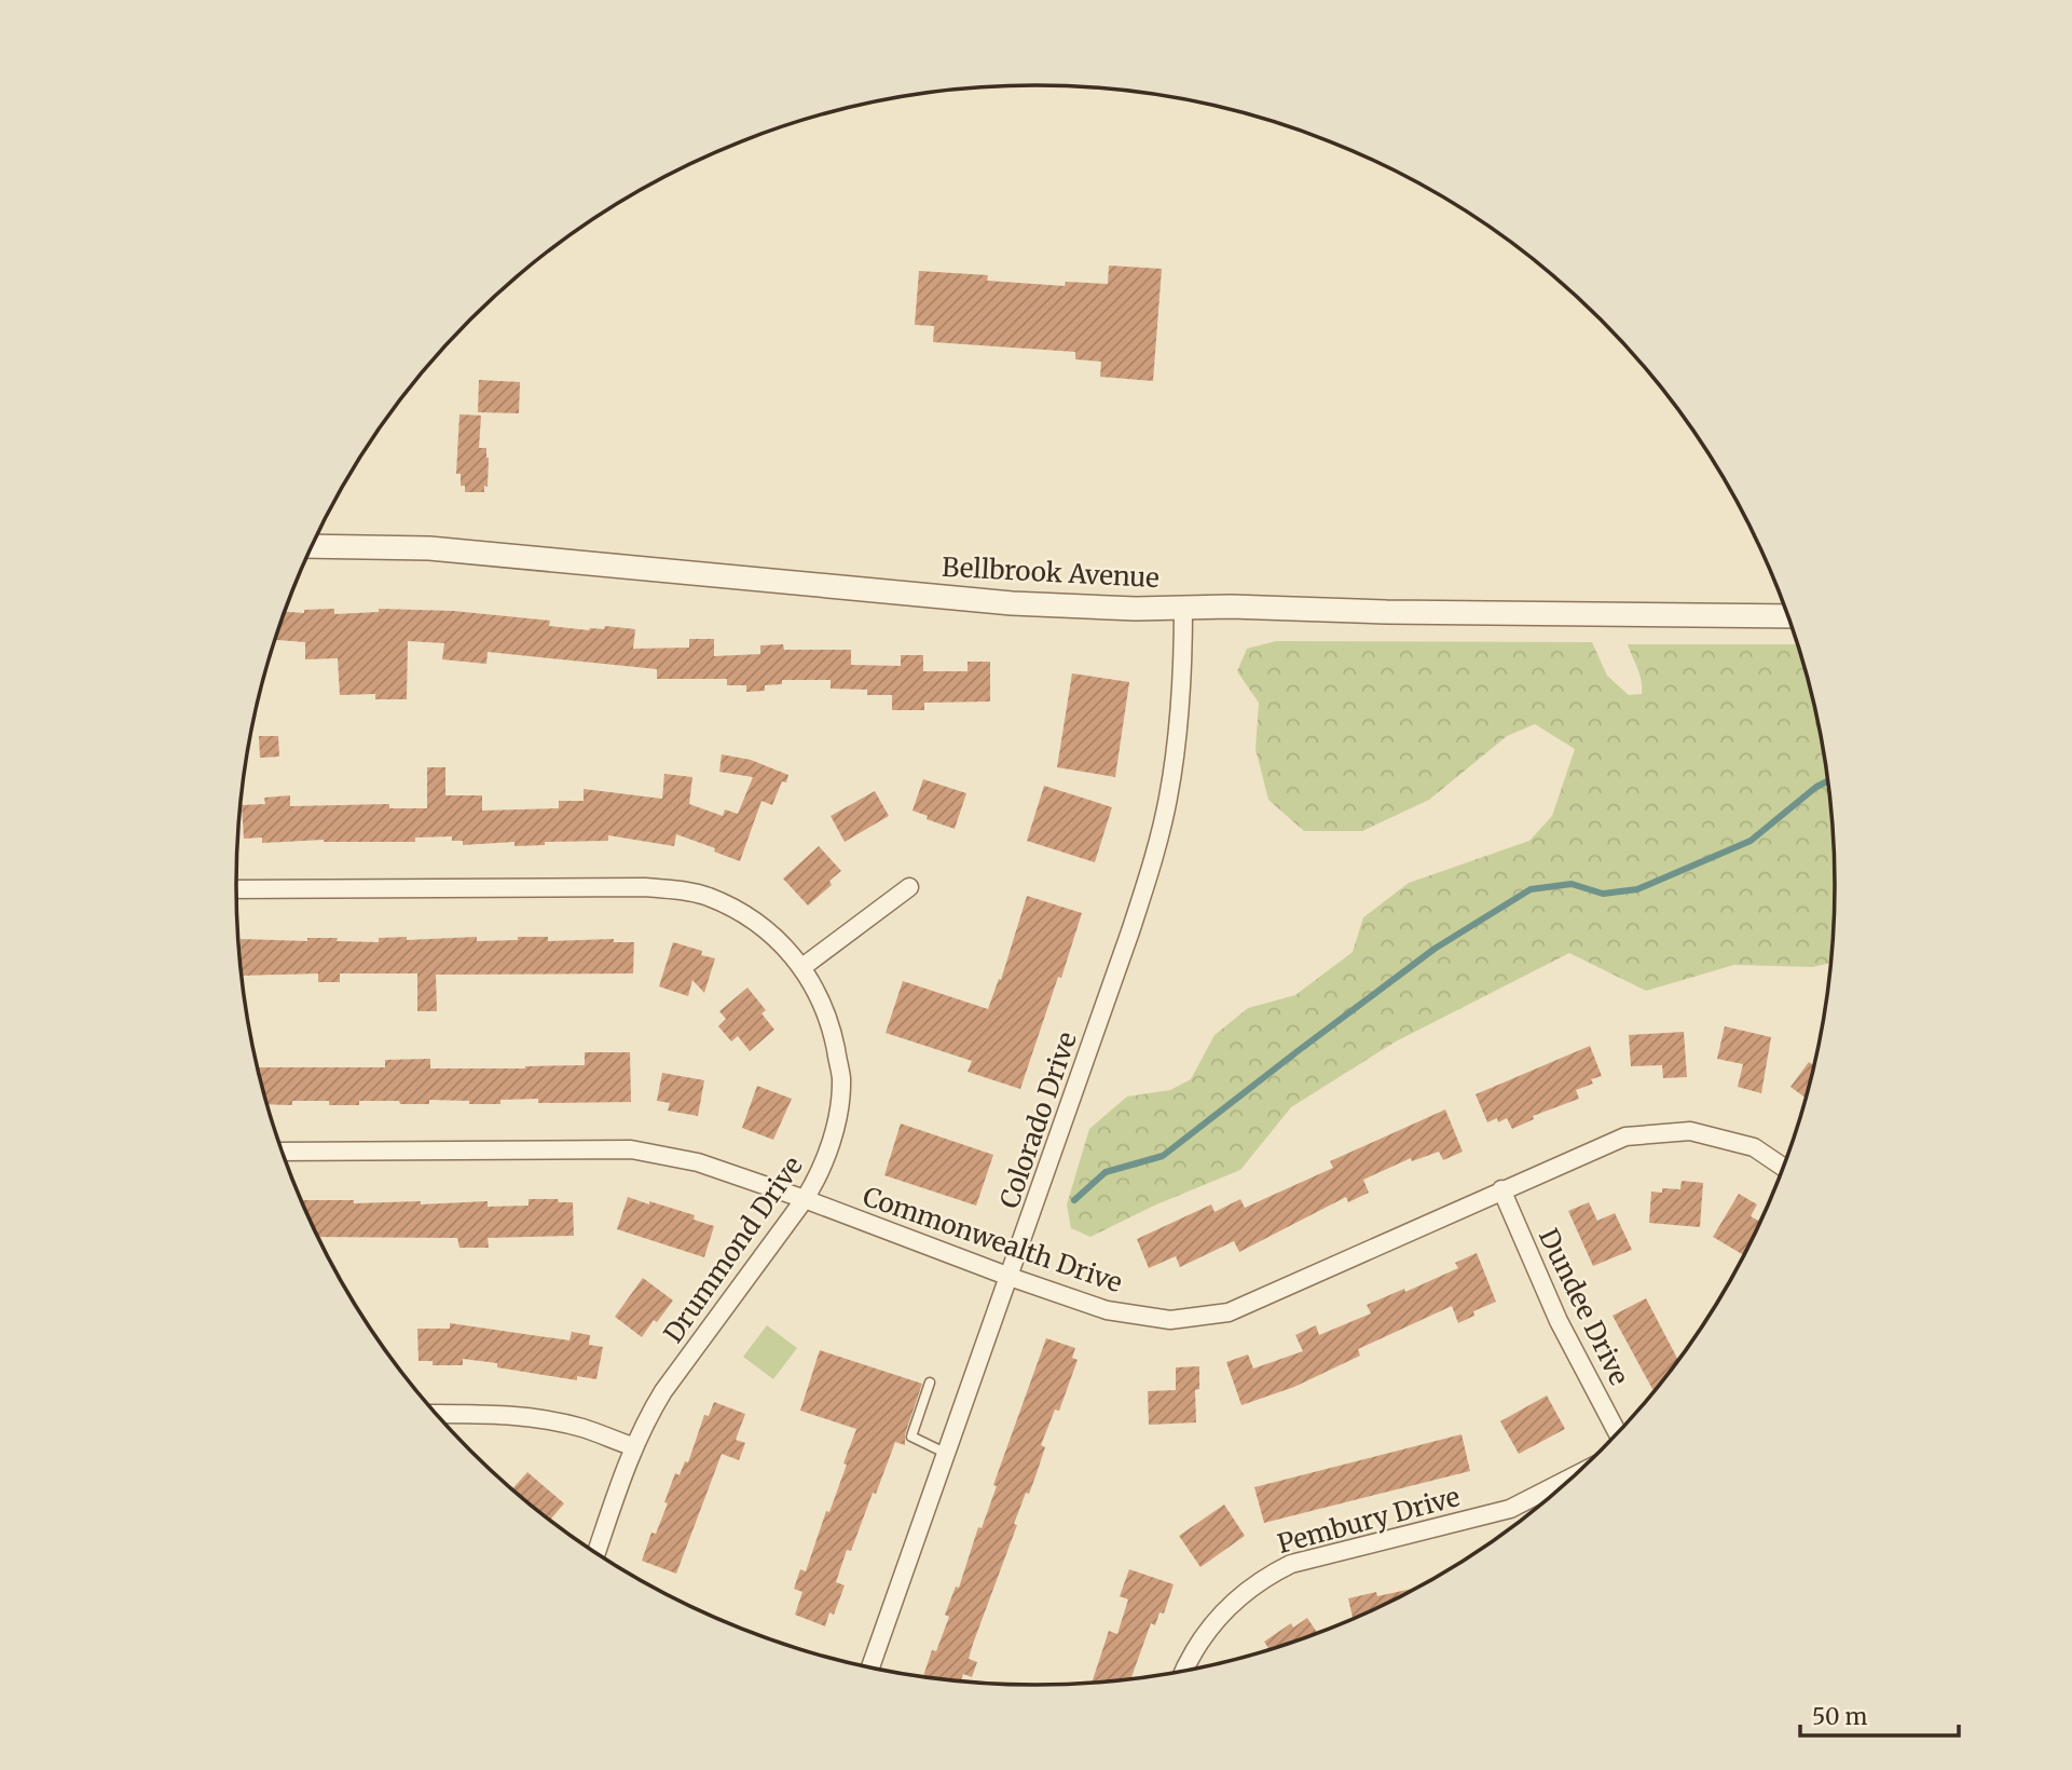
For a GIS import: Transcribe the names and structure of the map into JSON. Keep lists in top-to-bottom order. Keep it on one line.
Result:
{"streets":{"street":["Bellbrook Avenue","Colorado Drive","Commonwealth Drive","Drummond Drive","Dundee Drive","Pembury Drive"]},"crossings":[["Bellbrook Avenue","Colorado Drive"],["Colorado Drive","Commonwealth Drive"],["Commonwealth Drive","Drummond Drive"],["Commonwealth Drive","Dundee Drive"]],"scale_bar":"50 m"}
